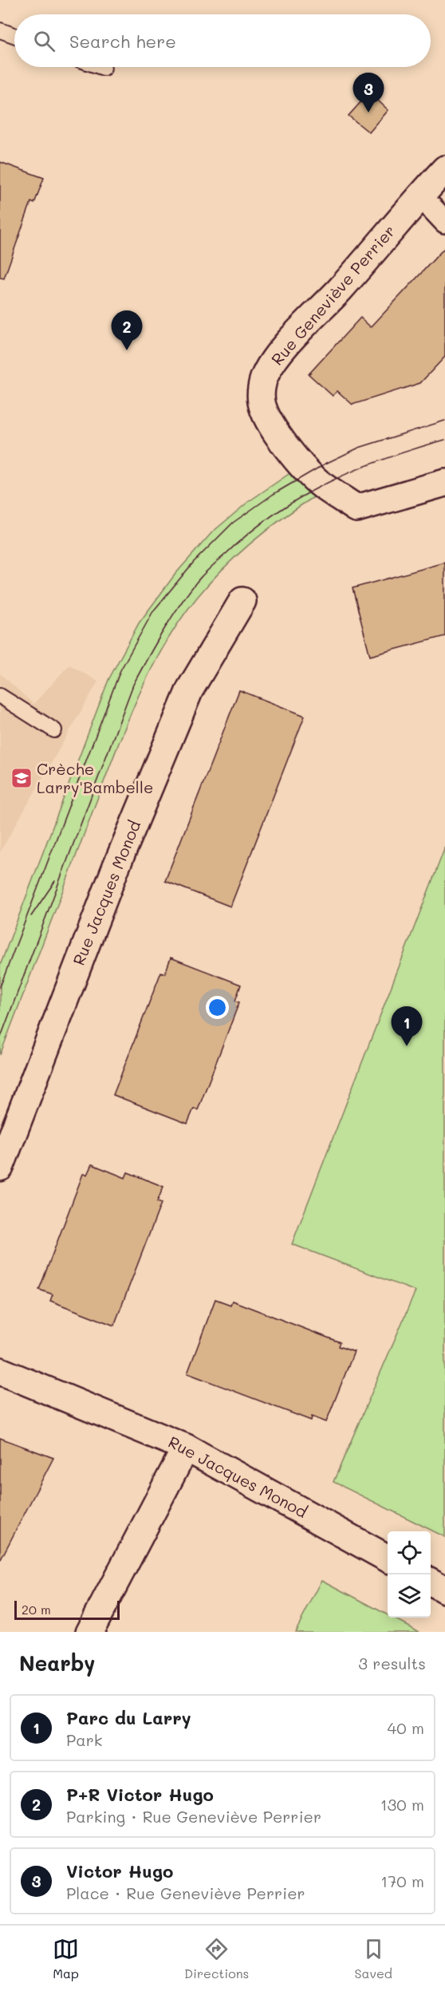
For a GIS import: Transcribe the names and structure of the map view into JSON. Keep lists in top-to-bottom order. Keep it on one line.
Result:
{"streets":{"street":["Rue Geneviève Perrier","Rue Jacques Monod"]},"places":{"school or university":["Crèche Larry'Bambelle"]},"scale_bar":"20 m","page":{"search":"Search here","pins":["3","2","1"],"scale":"20 m","heading":["Nearby","3 results"],"list":[{"mark":"1","name":"Parc du Larry","note":"Park","value":"40 m"},{"mark":"2","name":"P+R Victor Hugo","note":"Parking · Rue Geneviève Perrier","value":"130 m"},{"mark":"3","name":"Victor Hugo","note":"Place · Rue Geneviève Perrier","value":"170 m"}],"nav":["Map","Directions","Saved"]}}
